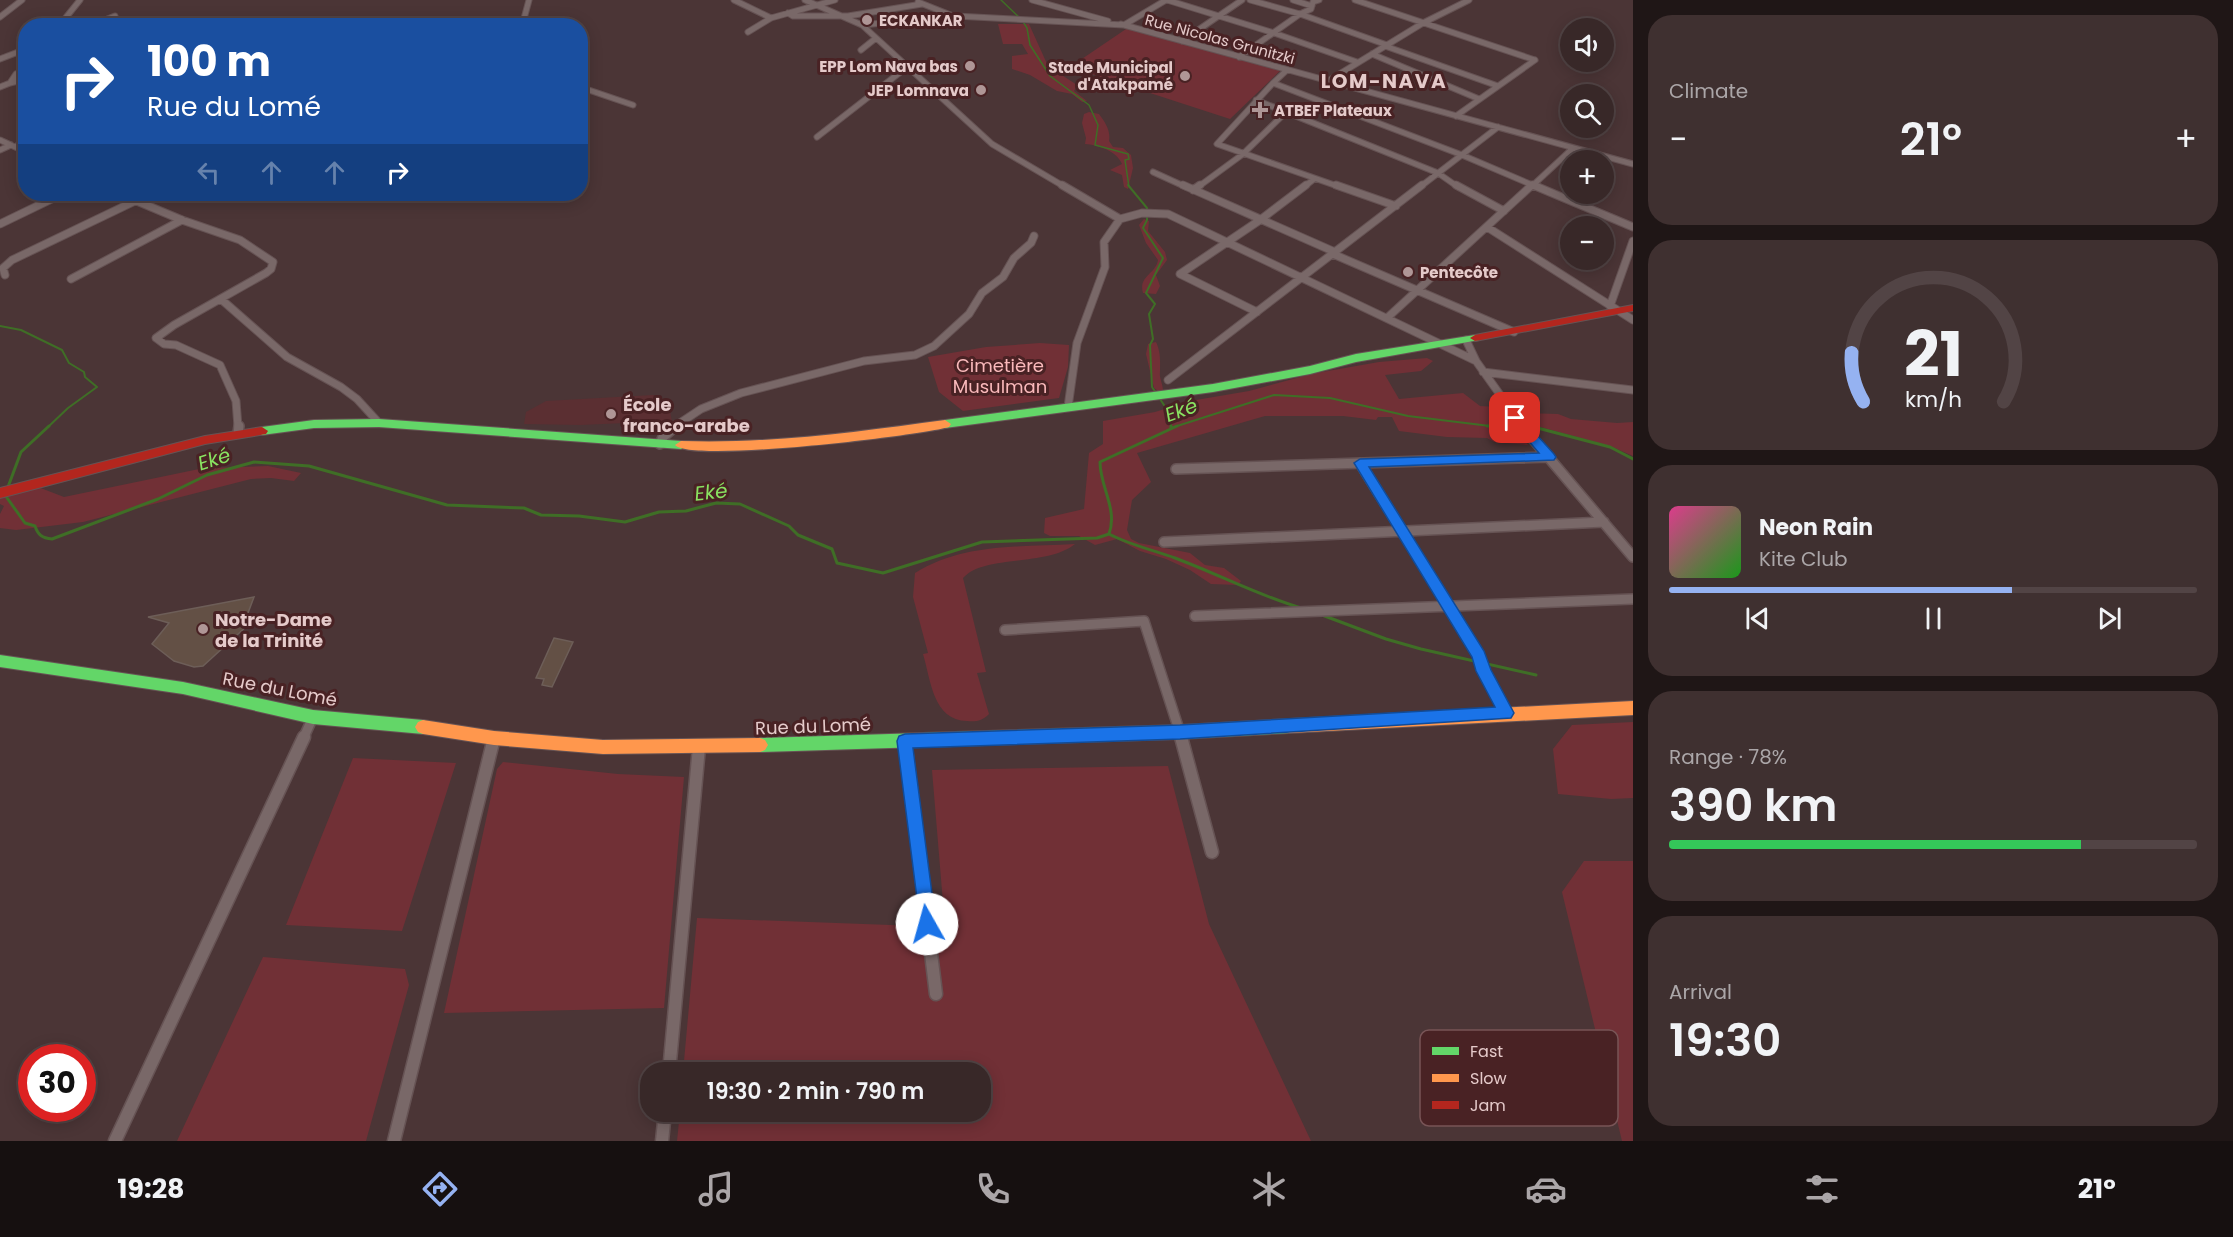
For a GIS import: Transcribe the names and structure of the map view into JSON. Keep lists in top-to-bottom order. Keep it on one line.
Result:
{"streets":{"street":["Rue Nicolas Grunitzki","Rue du Lomé"]},"districts":["LOM-NAVA"],"water":["Eké"],"parks":["Cimetière Musulman"],"places":{"other":["ECKANKAR","EPP Lom Nava bas","Stade Municipal d'Atakpamé","JEP Lomnava","Pentecôte","École franco-arabe","Notre-Dame de la Trinité"],"health":["ATBEF Plateaux"]},"legend":["Fast","Slow","Jam"],"page":{"tile":["Climate",["Range · 78%","390 km"],["Arrival","19:30"]],"map_buttons":["+","−"],"turn":["100 m","Rue du Lomé"],"heat":["−","21°","+"],"song":["Neon Rain","Kite Club"],"limit":"30","trip":"19:30 · 2 min · 790 m","tabs":["19:28","21°"],"gauge":["21","km/h"]}}
